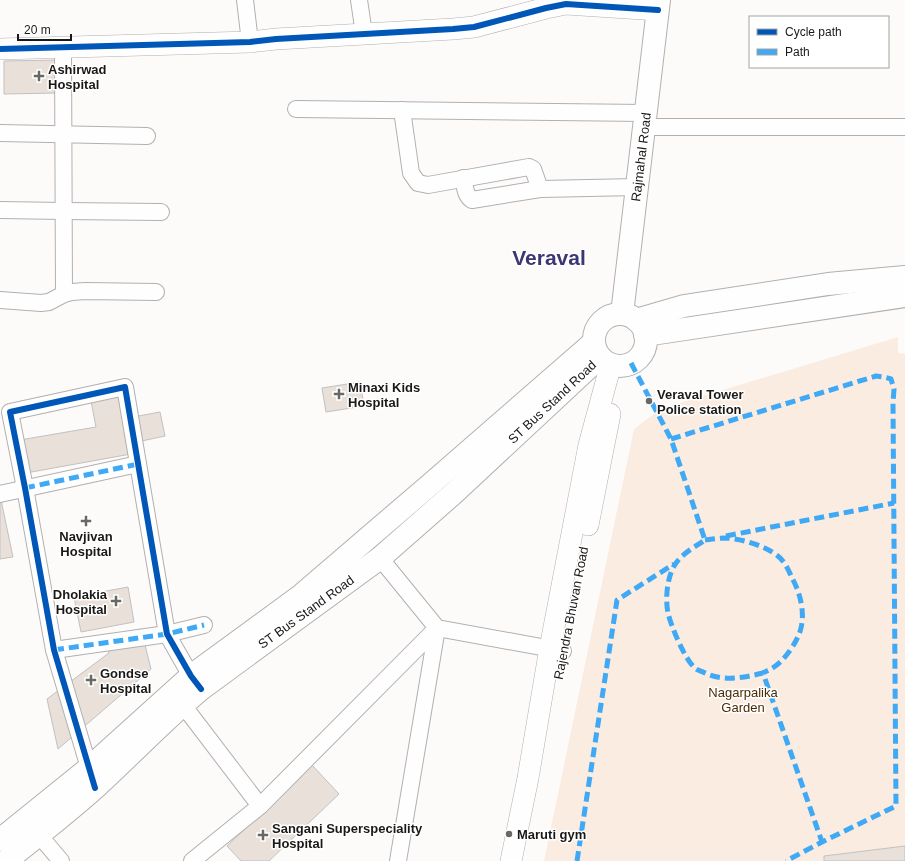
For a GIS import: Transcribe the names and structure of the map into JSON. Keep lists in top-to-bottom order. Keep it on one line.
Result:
{"streets":{"main road":["Rajmahal Road","ST Bus Stand Road"],"street":["Rajendra Bhuvan Road"]},"crossings":[["Rajmahal Road","ST Bus Stand Road"],["Rajmahal Road","Rajendra Bhuvan Road"],["ST Bus Stand Road","Rajendra Bhuvan Road"]],"districts":["Veraval"],"parks":["Nagarpalika Garden"],"places":{"health":["Ashirwad Hospital","Minaxi Kids Hospital","Navjivan Hospital","Dholakia Hospital","Gondse Hospital","Sangani Superspeciality Hospital"],"other":["Veraval Tower Police station","Maruti gym"]},"legend":["Cycle path","Path"],"scale_bar":"20 m"}
